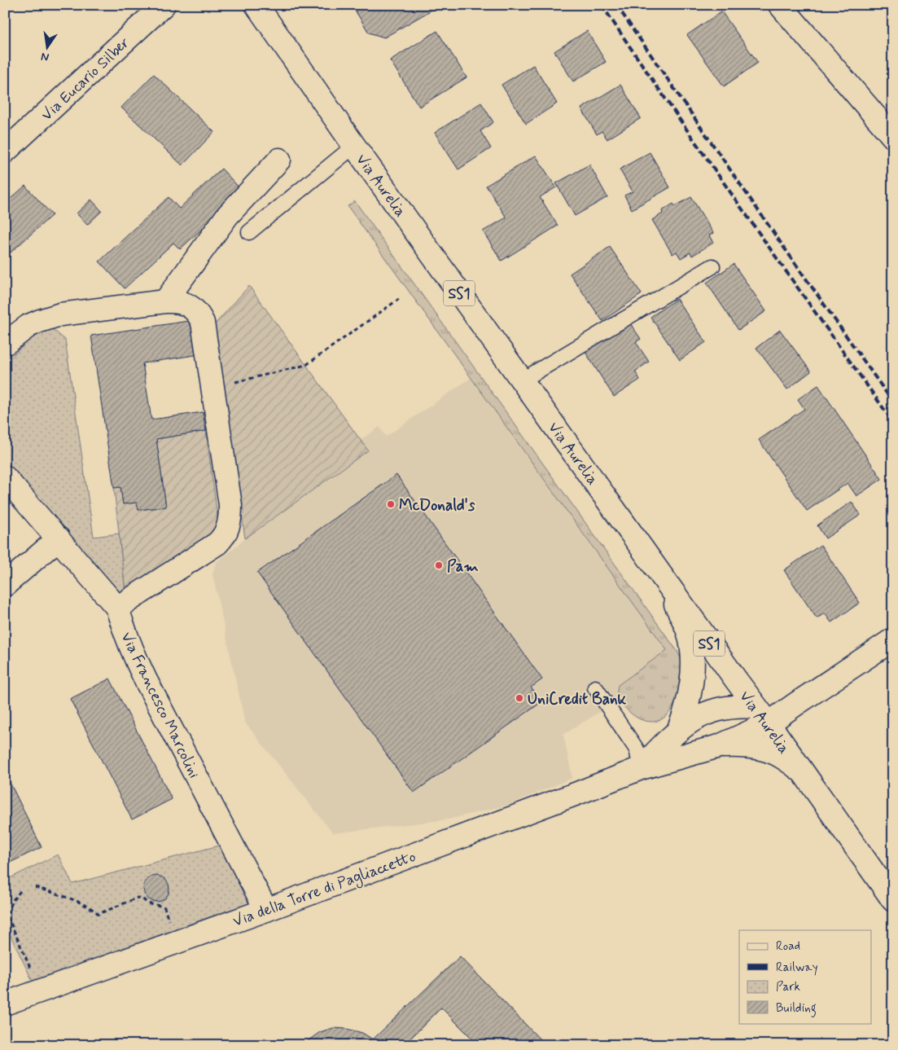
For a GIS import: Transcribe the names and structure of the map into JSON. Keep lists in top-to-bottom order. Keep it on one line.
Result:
{"streets":{"street":["Via Eucario Silber","Via Aurelia","SS1","Via Francesco Marcolini","Via della Torre di Pagliaccetto"]},"crossings":[["Via Aurelia","Via della Torre di Pagliaccetto"],["Via Francesco Marcolini","Via della Torre di Pagliaccetto"]],"places":["McDonald's","Pam","UniCredit Bank"],"legend":["Road","Railway","Park","Building"],"north":"bottom"}
